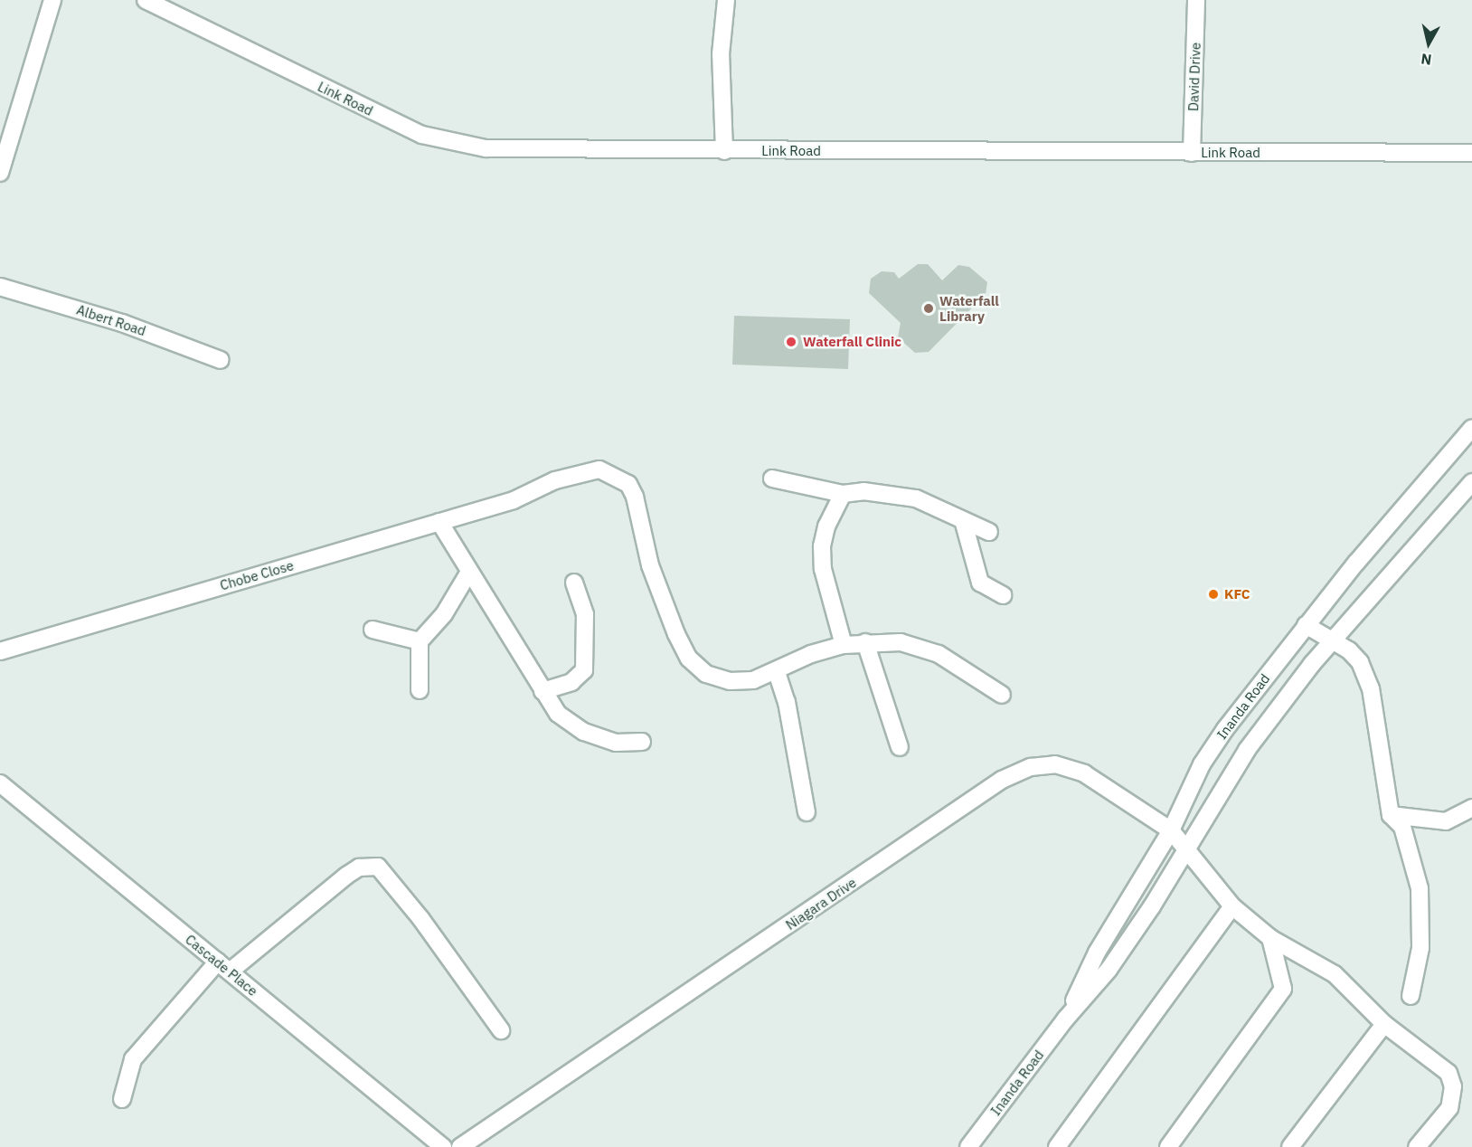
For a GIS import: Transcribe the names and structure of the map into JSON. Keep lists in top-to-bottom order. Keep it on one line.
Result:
{"streets":{"street":["David Drive","Link Road","Albert Road","Chobe Close","Inanda Road","Niagara Drive","Cascade Place"]},"crossings":[["David Drive","Link Road"],["Inanda Road","Niagara Drive"]],"places":["Waterfall Library","Waterfall Clinic","KFC"],"north":"bottom"}
